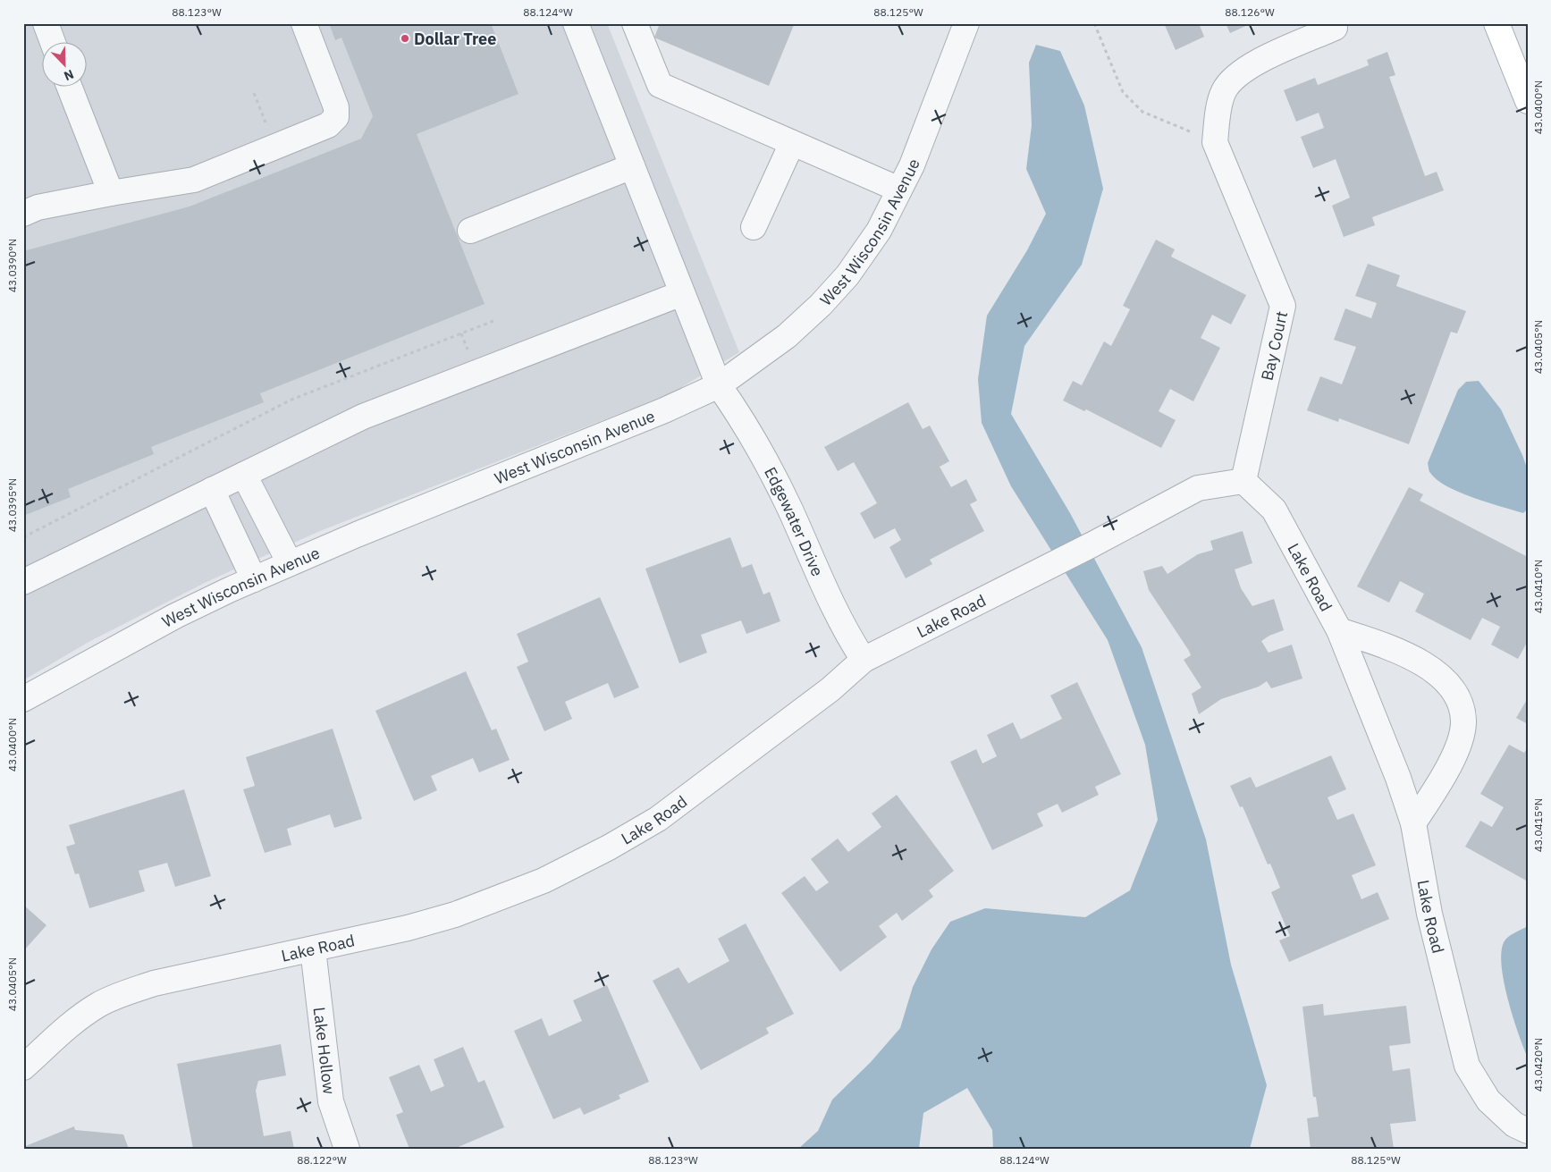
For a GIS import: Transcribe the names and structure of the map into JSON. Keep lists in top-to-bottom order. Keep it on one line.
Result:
{"streets":{"street":["West Wisconsin Avenue","Bay Court","Edgewater Drive","Lake Road","Lake Hollow"]},"crossings":[["West Wisconsin Avenue","Edgewater Drive"],["Bay Court","Lake Road"],["Edgewater Drive","Lake Road"],["Lake Road","Lake Hollow"]],"places":["Dollar Tree"],"north":"bottom right","coordinates":["88.123°W","88.124°W","88.125°W","88.126°W","43.0400°N","43.0390°N","43.0405°N","43.0395°N","43.0410°N","43.0415°N","43.0420°N","88.122°W"]}
